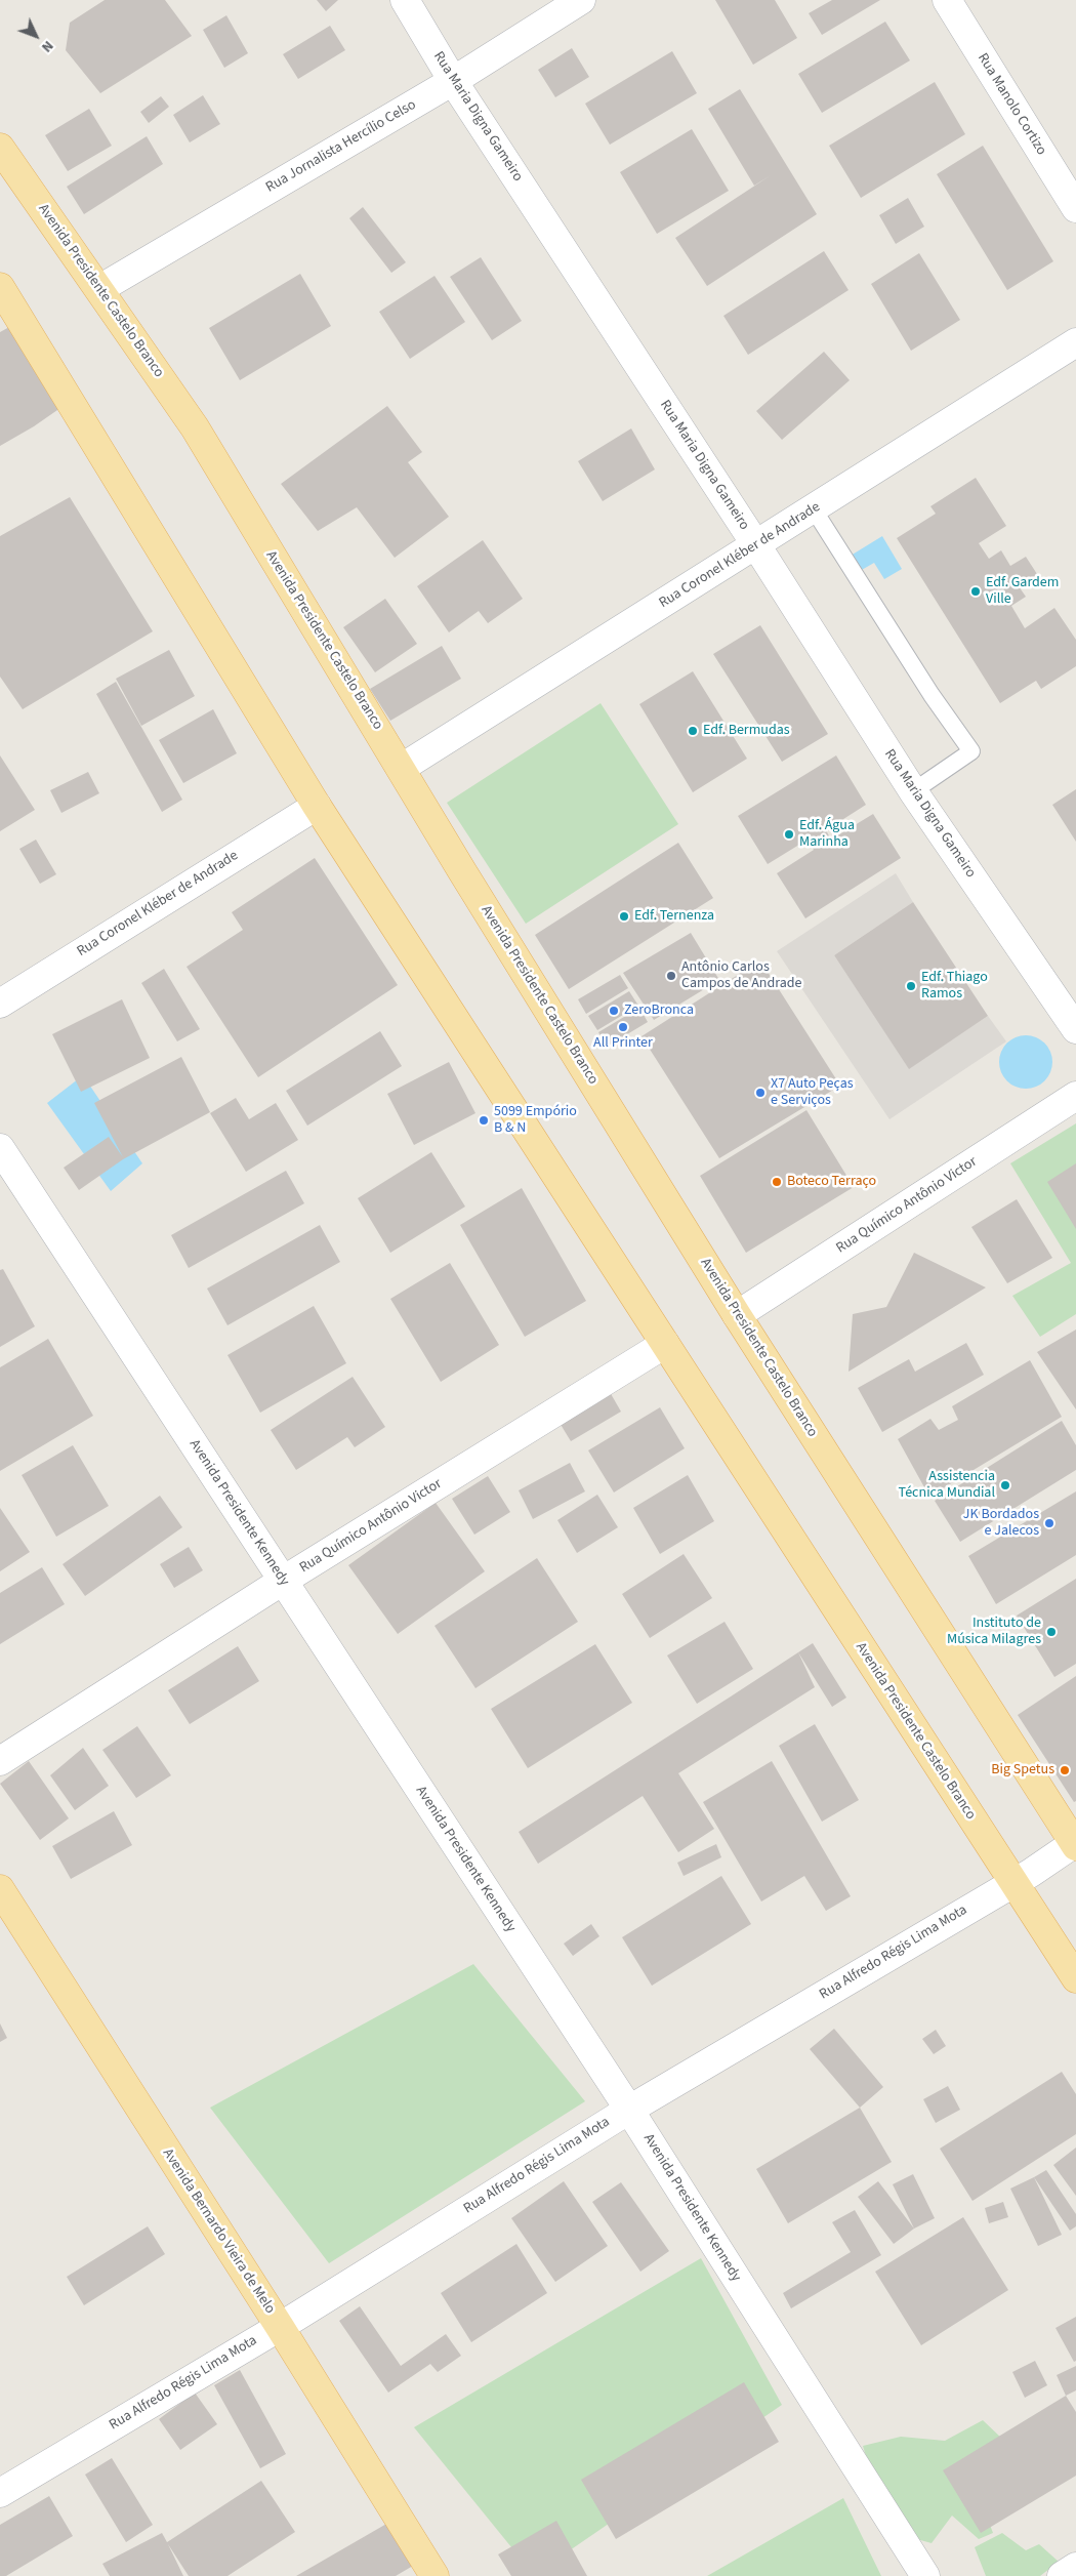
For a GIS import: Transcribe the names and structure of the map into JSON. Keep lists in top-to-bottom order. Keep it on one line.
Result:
{"streets":{"main road":["Avenida Presidente Castelo Branco","Avenida Bernardo Vieira de Melo"],"street":["Rua Manolo Cortizo","Rua Maria Digna Gameiro","Rua Jornalista Hercílio Celso","Rua Coronel Kléber de Andrade","Rua Químico Antônio Victor","Avenida Presidente Kennedy","Rua Alfredo Régis Lima Mota"]},"crossings":[["Rua Maria Digna Gameiro","Rua Jornalista Hercílio Celso"],["Rua Maria Digna Gameiro","Rua Coronel Kléber de Andrade"],["Rua Jornalista Hercílio Celso","Avenida Presidente Castelo Branco"],["Avenida Presidente Castelo Branco","Rua Coronel Kléber de Andrade"],["Avenida Presidente Castelo Branco","Rua Químico Antônio Victor"],["Avenida Presidente Castelo Branco","Rua Alfredo Régis Lima Mota"],["Rua Químico Antônio Victor","Avenida Presidente Kennedy"],["Avenida Presidente Kennedy","Rua Alfredo Régis Lima Mota"],["Rua Alfredo Régis Lima Mota","Avenida Bernardo Vieira de Melo"]],"places":["Edf. Gardem Ville","Edf. Bermudas","Edf. Água Marinha","Edf. Ternenza","Antônio Carlos Campos de Andrade","Edf. Thiago Ramos","ZeroBronca","All Printer","X7 Auto Peças e Serviços","5099 Empório B & N","Boteco Terraço","Assistencia Técnica Mundial","JK Bordados e Jalecos","Instituto de Música Milagres","Big Spetus"],"north":"bottom right"}
